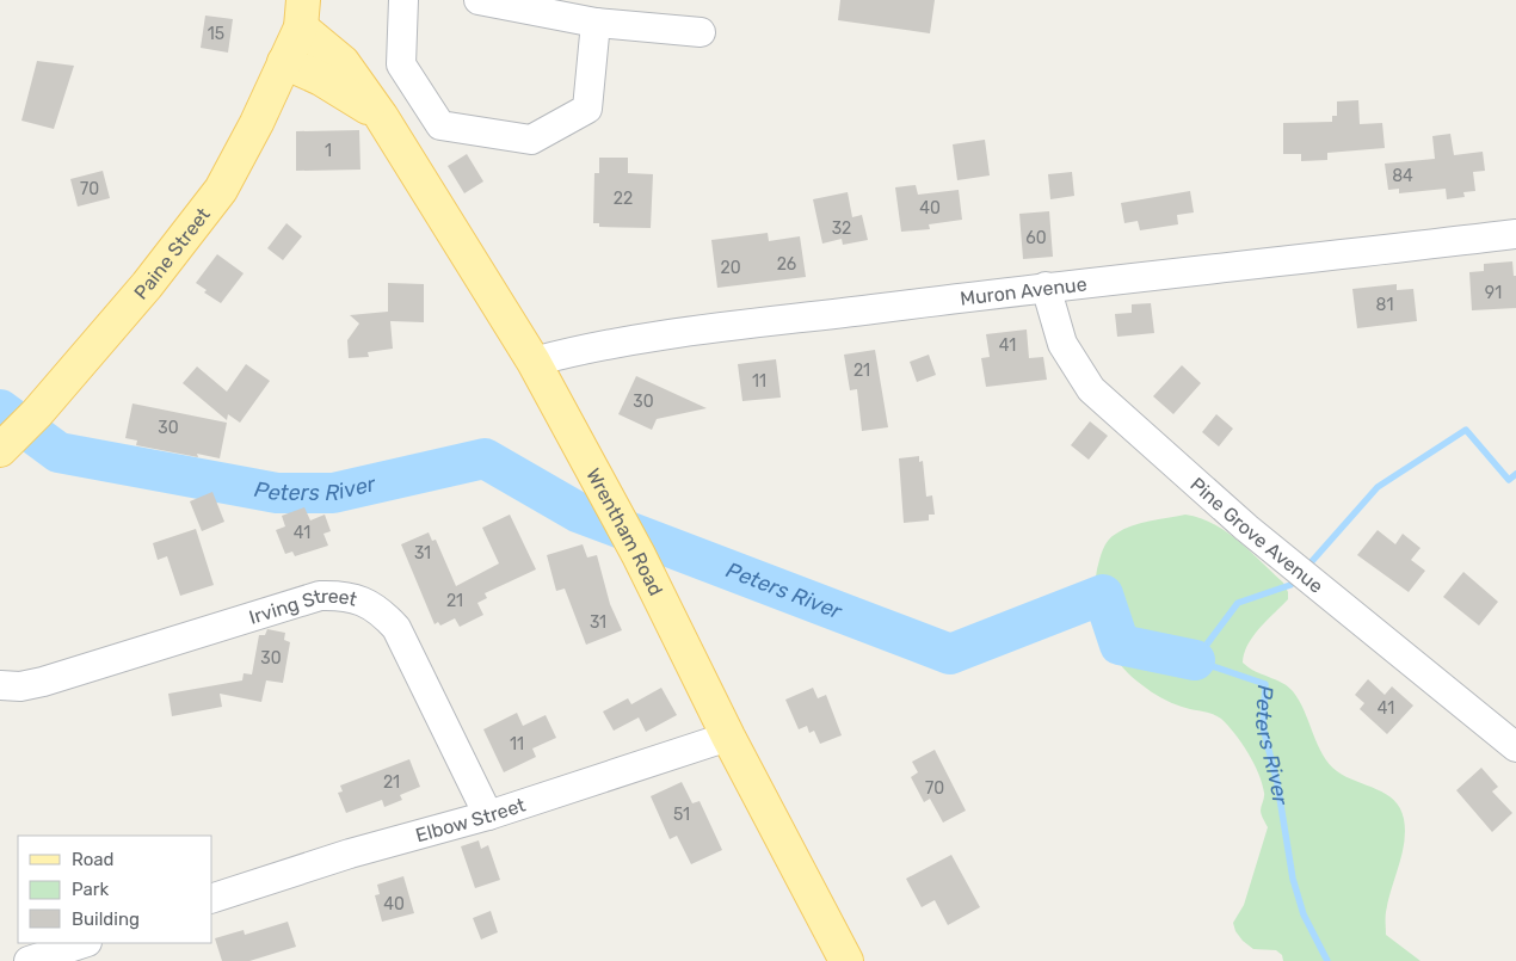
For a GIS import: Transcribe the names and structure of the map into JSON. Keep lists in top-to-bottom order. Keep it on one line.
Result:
{"streets":{"main road":["Paine Street","Wrentham Road"],"street":["Muron Avenue","Pine Grove Avenue","Irving Street","Elbow Street"]},"crossings":[["Paine Street","Wrentham Road"],["Muron Avenue","Wrentham Road"],["Muron Avenue","Pine Grove Avenue"],["Wrentham Road","Elbow Street"],["Irving Street","Elbow Street"]],"water":["Peters River"],"house_numbers":["15","1","84","70","22","40","32","60","26","20","91","81","41","21","11","30","30","41","31","21","31","30","41","11","21","70","51","40"],"legend":["Road","Park","Building"]}
